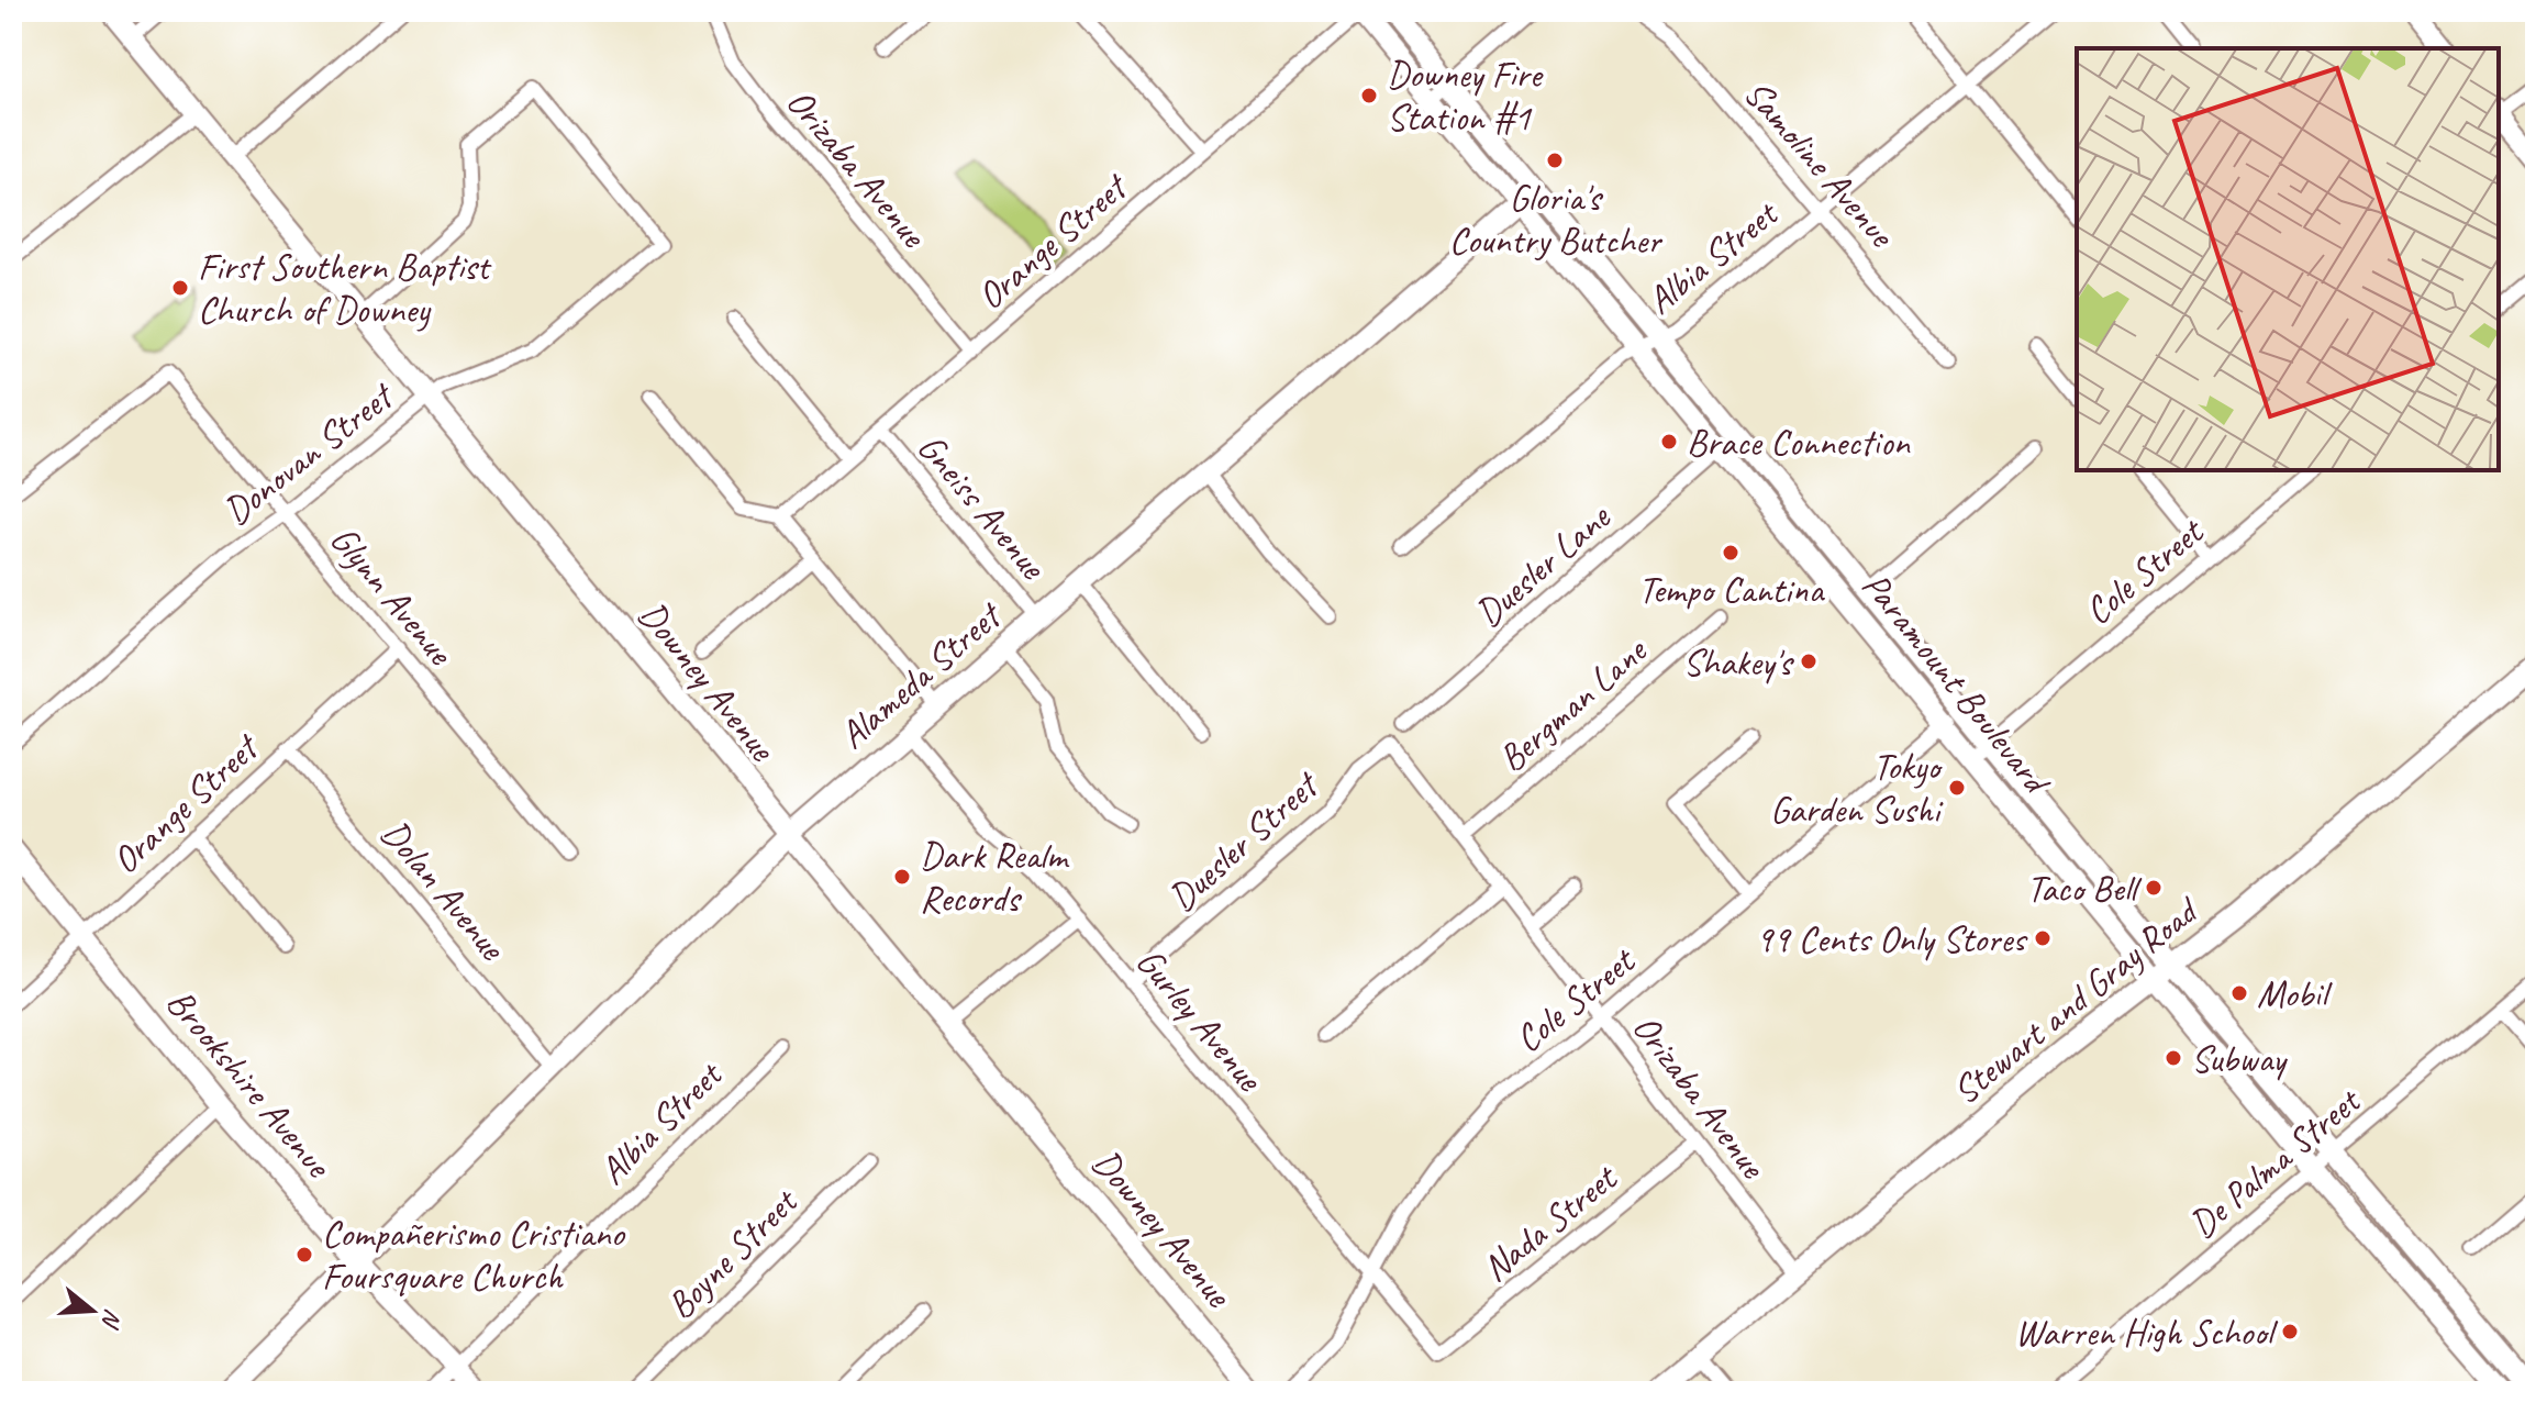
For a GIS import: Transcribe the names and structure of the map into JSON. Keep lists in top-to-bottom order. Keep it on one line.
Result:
{"streets":{"main road":["Alameda Street","Downey Avenue","Paramount Boulevard","Stewart and Gray Road","Brookshire Avenue"],"street":["Samoline Avenue","Orizaba Avenue","Orange Street","Albia Street","Donovan Street","Gneiss Avenue","Duesler Lane","Cole Street","Glynn Avenue","Bergman Lane","Duesler Street","Dolan Avenue","Gurley Avenue","De Palma Street","Nada Street","Boyne Street"]},"crossings":[["Samoline Avenue","Albia Street"],["Orizaba Avenue","Orange Street"],["Orizaba Avenue","Cole Street"],["Orizaba Avenue","Bergman Lane"],["Orizaba Avenue","Duesler Street"],["Orizaba Avenue","Stewart and Gray Road"],["Orizaba Avenue","Nada Street"],["Orange Street","Gneiss Avenue"],["Orange Street","Glynn Avenue"],["Orange Street","Paramount Boulevard"],["Orange Street","Dolan Avenue"],["Orange Street","Brookshire Avenue"],["Albia Street","Paramount Boulevard"],["Albia Street","Brookshire Avenue"],["Donovan Street","Glynn Avenue"],["Donovan Street","Downey Avenue"],["Gneiss Avenue","Alameda Street"],["Duesler Lane","Paramount Boulevard"],["Cole Street","Paramount Boulevard"],["Cole Street","Gurley Avenue"],["Alameda Street","Downey Avenue"],["Alameda Street","Paramount Boulevard"],["Alameda Street","Dolan Avenue"],["Alameda Street","Gurley Avenue"],["Alameda Street","Brookshire Avenue"],["Paramount Boulevard","Stewart and Gray Road"],["Paramount Boulevard","De Palma Street"],["Duesler Street","Gurley Avenue"],["Gurley Avenue","Nada Street"]],"places":["Downey Fire Station #1","Gloria's Country Butcher","First Southern Baptist Church of Downey","Brace Connection","Tempo Cantina","Shakey's","Tokyo Garden Sushi","Dark Realm Records","Taco Bell","99 Cents Only Stores","Mobil","Subway","Compañerismo Cristiano Foursquare Church","Warren High School"],"north":"right"}
